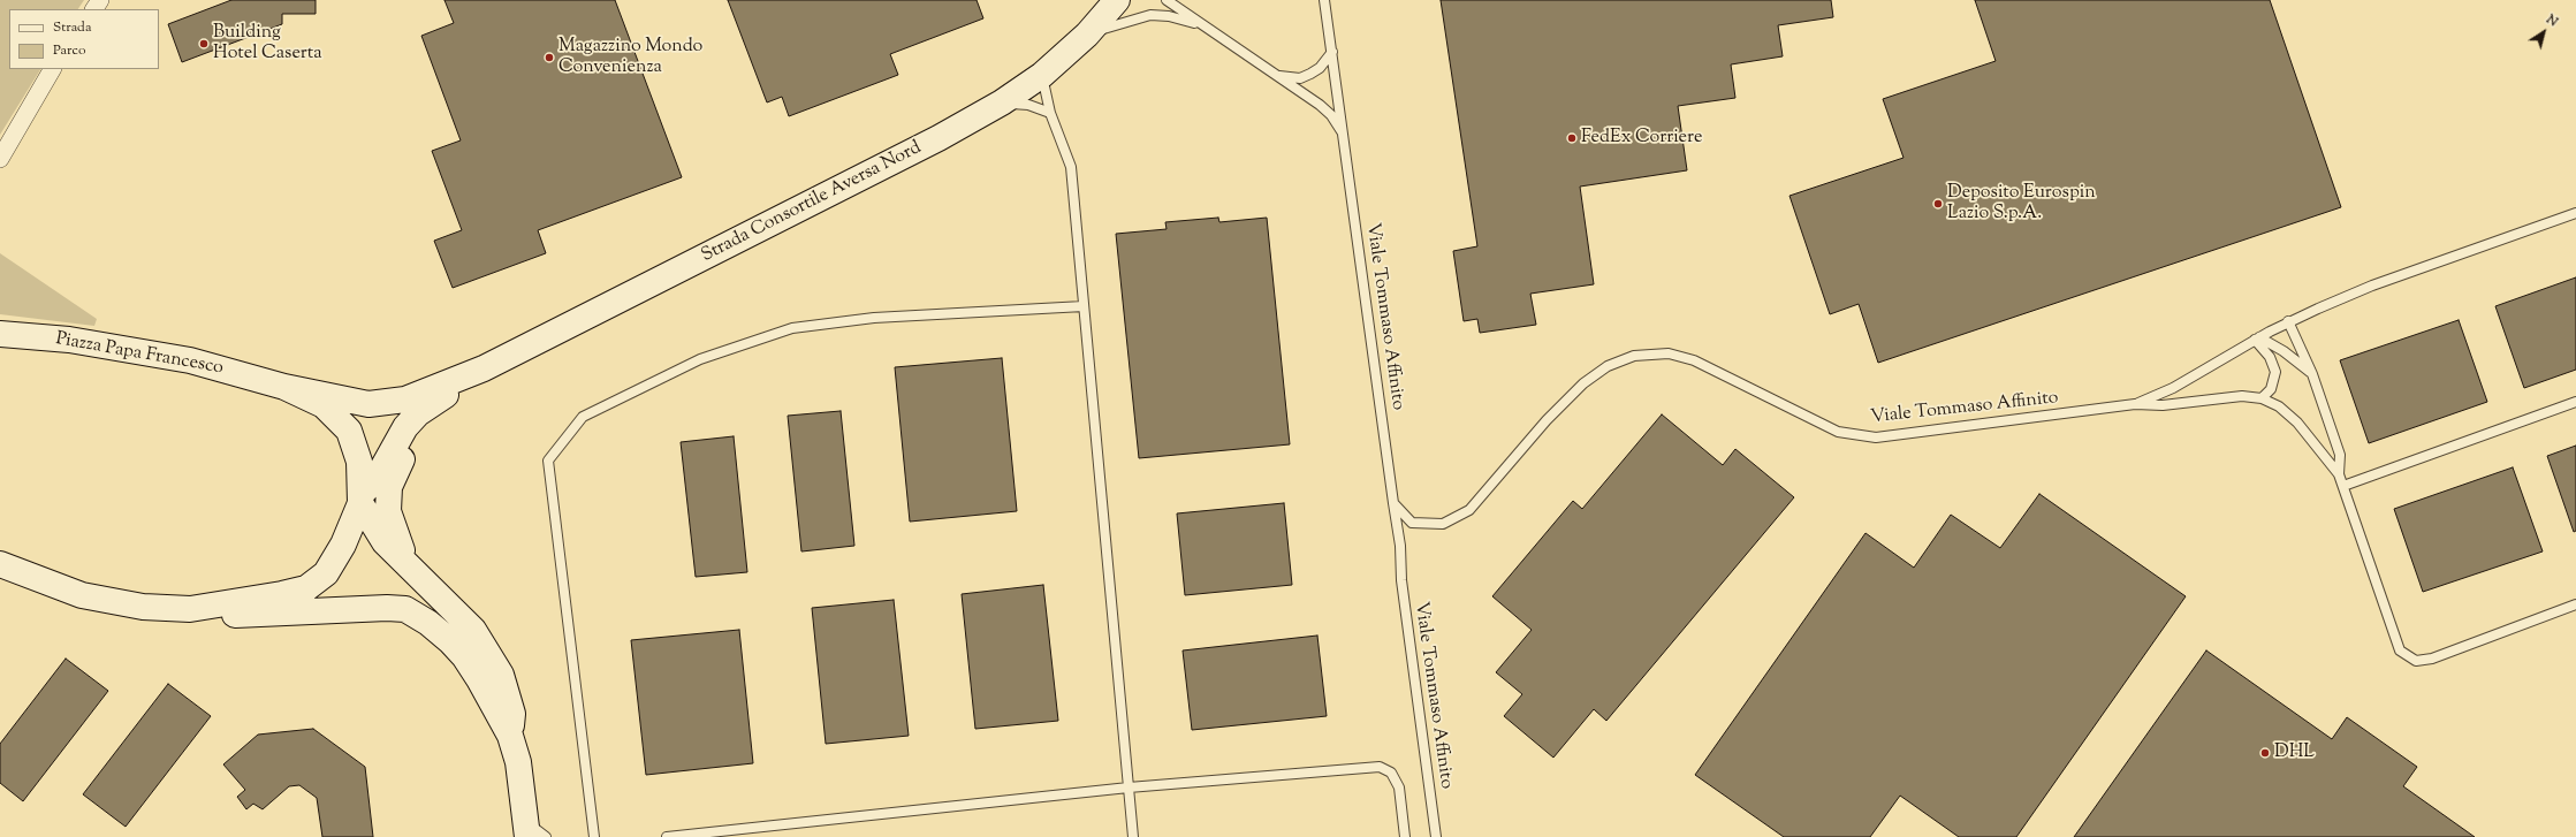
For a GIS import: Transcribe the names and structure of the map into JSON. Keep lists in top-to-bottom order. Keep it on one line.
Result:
{"streets":{"street":["Strada Consortile Aversa Nord","Piazza Papa Francesco"],"lane":["Viale Tommaso Affinito"]},"crossings":[["Strada Consortile Aversa Nord","Viale Tommaso Affinito"],["Strada Consortile Aversa Nord","Piazza Papa Francesco"]],"places":["Building Hotel Caserta","Magazzino Mondo Convenienza","FedEx Corriere","Deposito Eurospin Lazio S.p.A.","DHL"],"legend":["Strada","Parco"],"north":"top right"}
